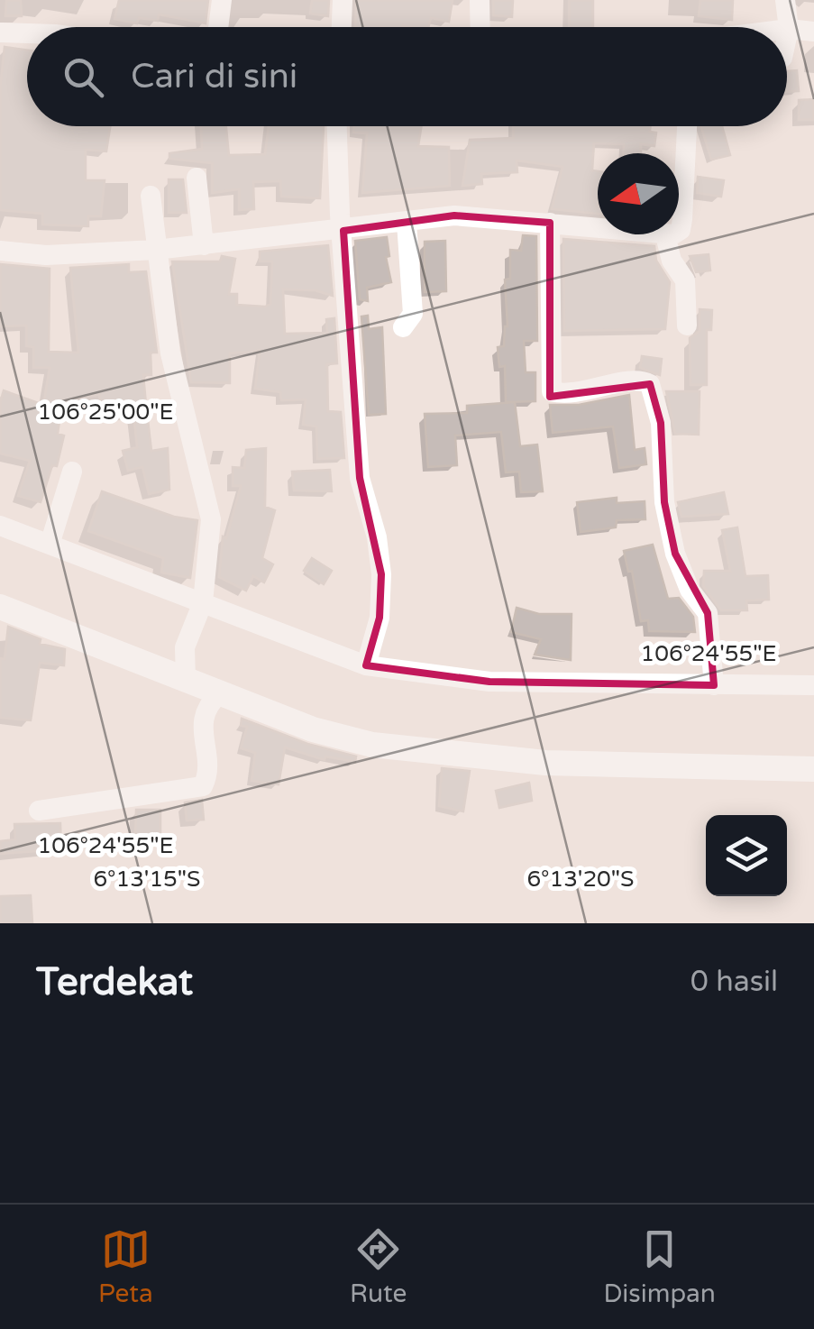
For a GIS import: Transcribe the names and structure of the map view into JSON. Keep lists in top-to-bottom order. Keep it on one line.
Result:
{"north":"left","page":{"search":"Cari di sini","heading":["Terdekat","0 hasil"],"nav":["Peta","Rute","Disimpan"]},"coordinates":["106°25'00\"E","106°24'55\"E","6°13'15\"S","6°13'20\"S"]}
